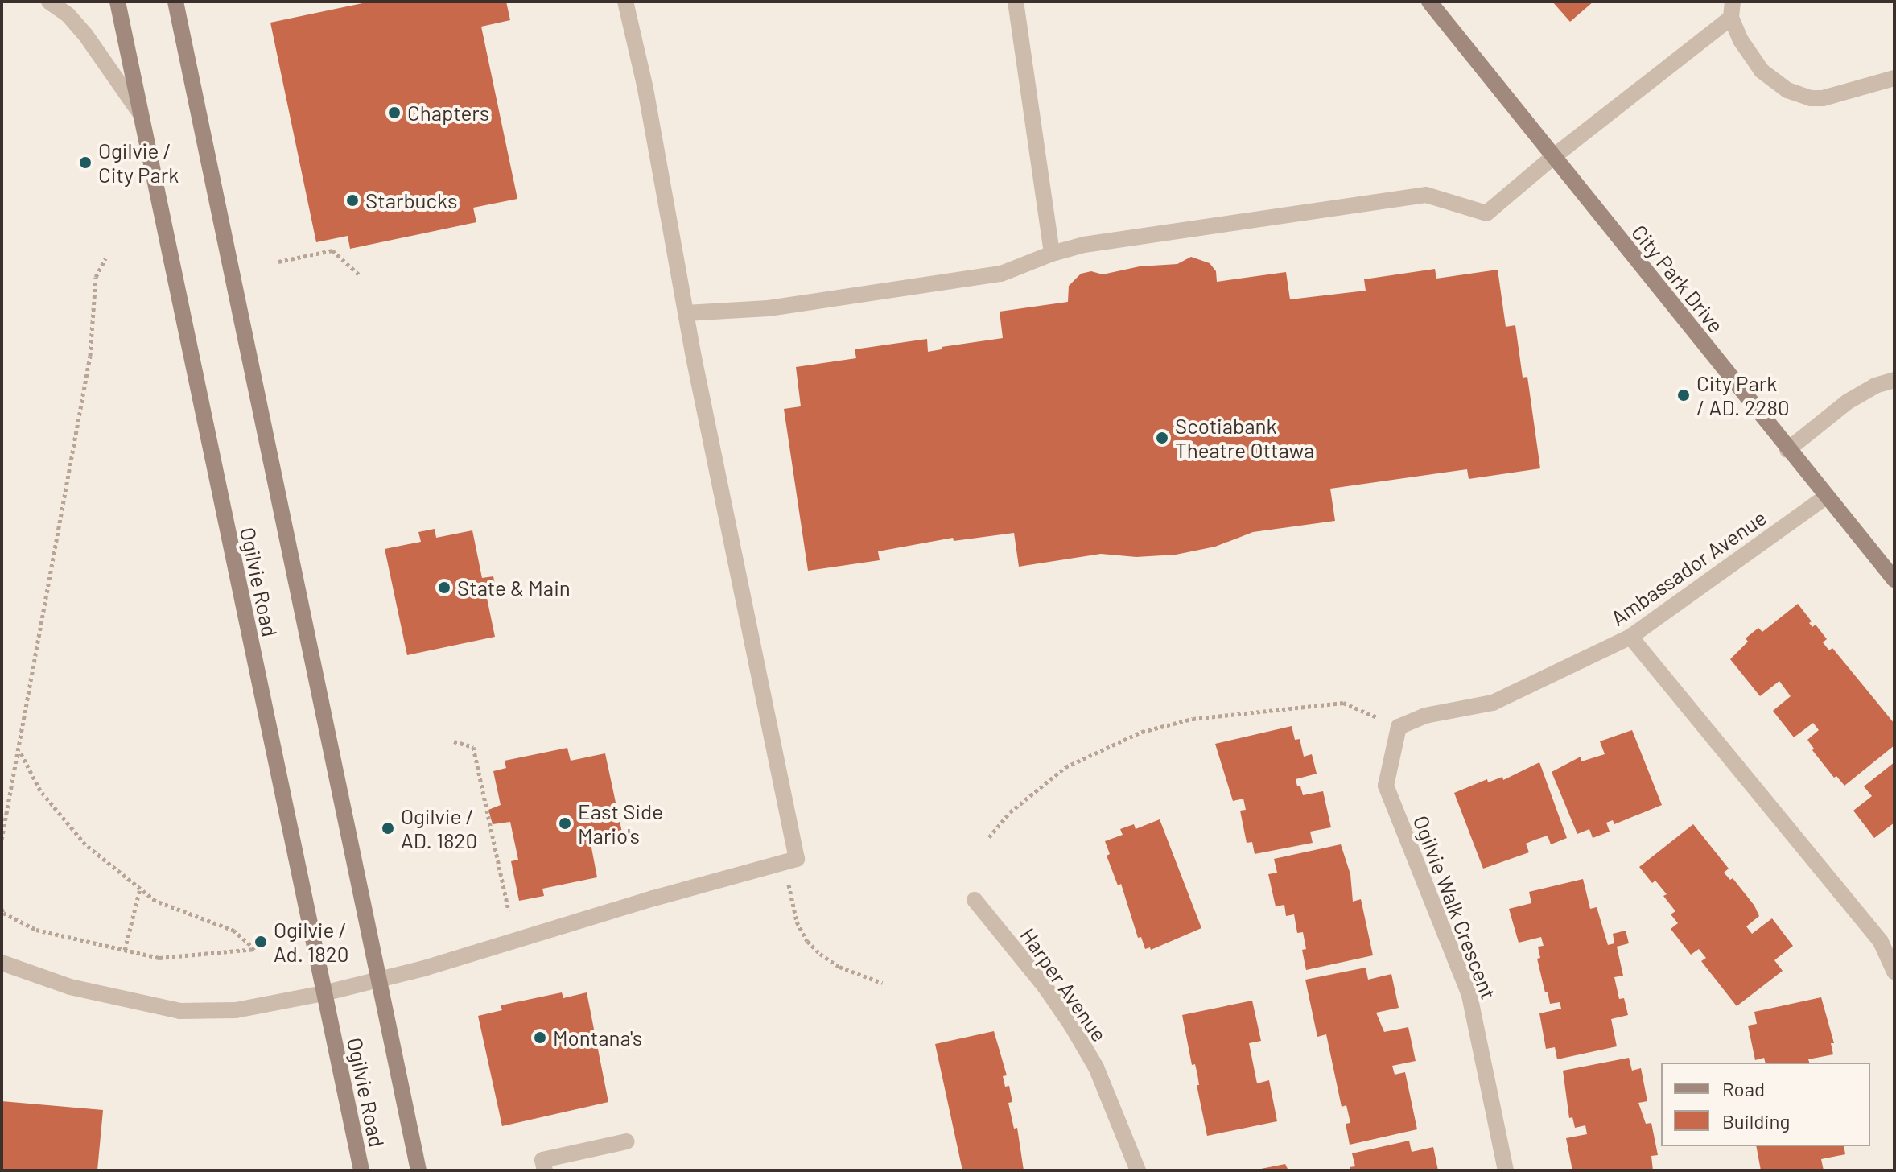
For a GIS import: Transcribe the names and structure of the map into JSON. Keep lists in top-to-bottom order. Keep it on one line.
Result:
{"streets":{"main road":["City Park Drive","Ogilvie Road"],"street":["Ambassador Avenue","Ogilvie Walk Crescent","Harper Avenue"]},"crossings":[["City Park Drive","Ambassador Avenue"],["Ambassador Avenue","Ogilvie Walk Crescent"]],"places":["Chapters","Ogilvie / City Park","Starbucks","City Park / AD. 2280","Scotiabank Theatre Ottawa","State & Main","East Side Mario's","Ogilvie / AD. 1820","Ogilvie / Ad. 1820","Montana's"],"legend":["Road","Building"]}
